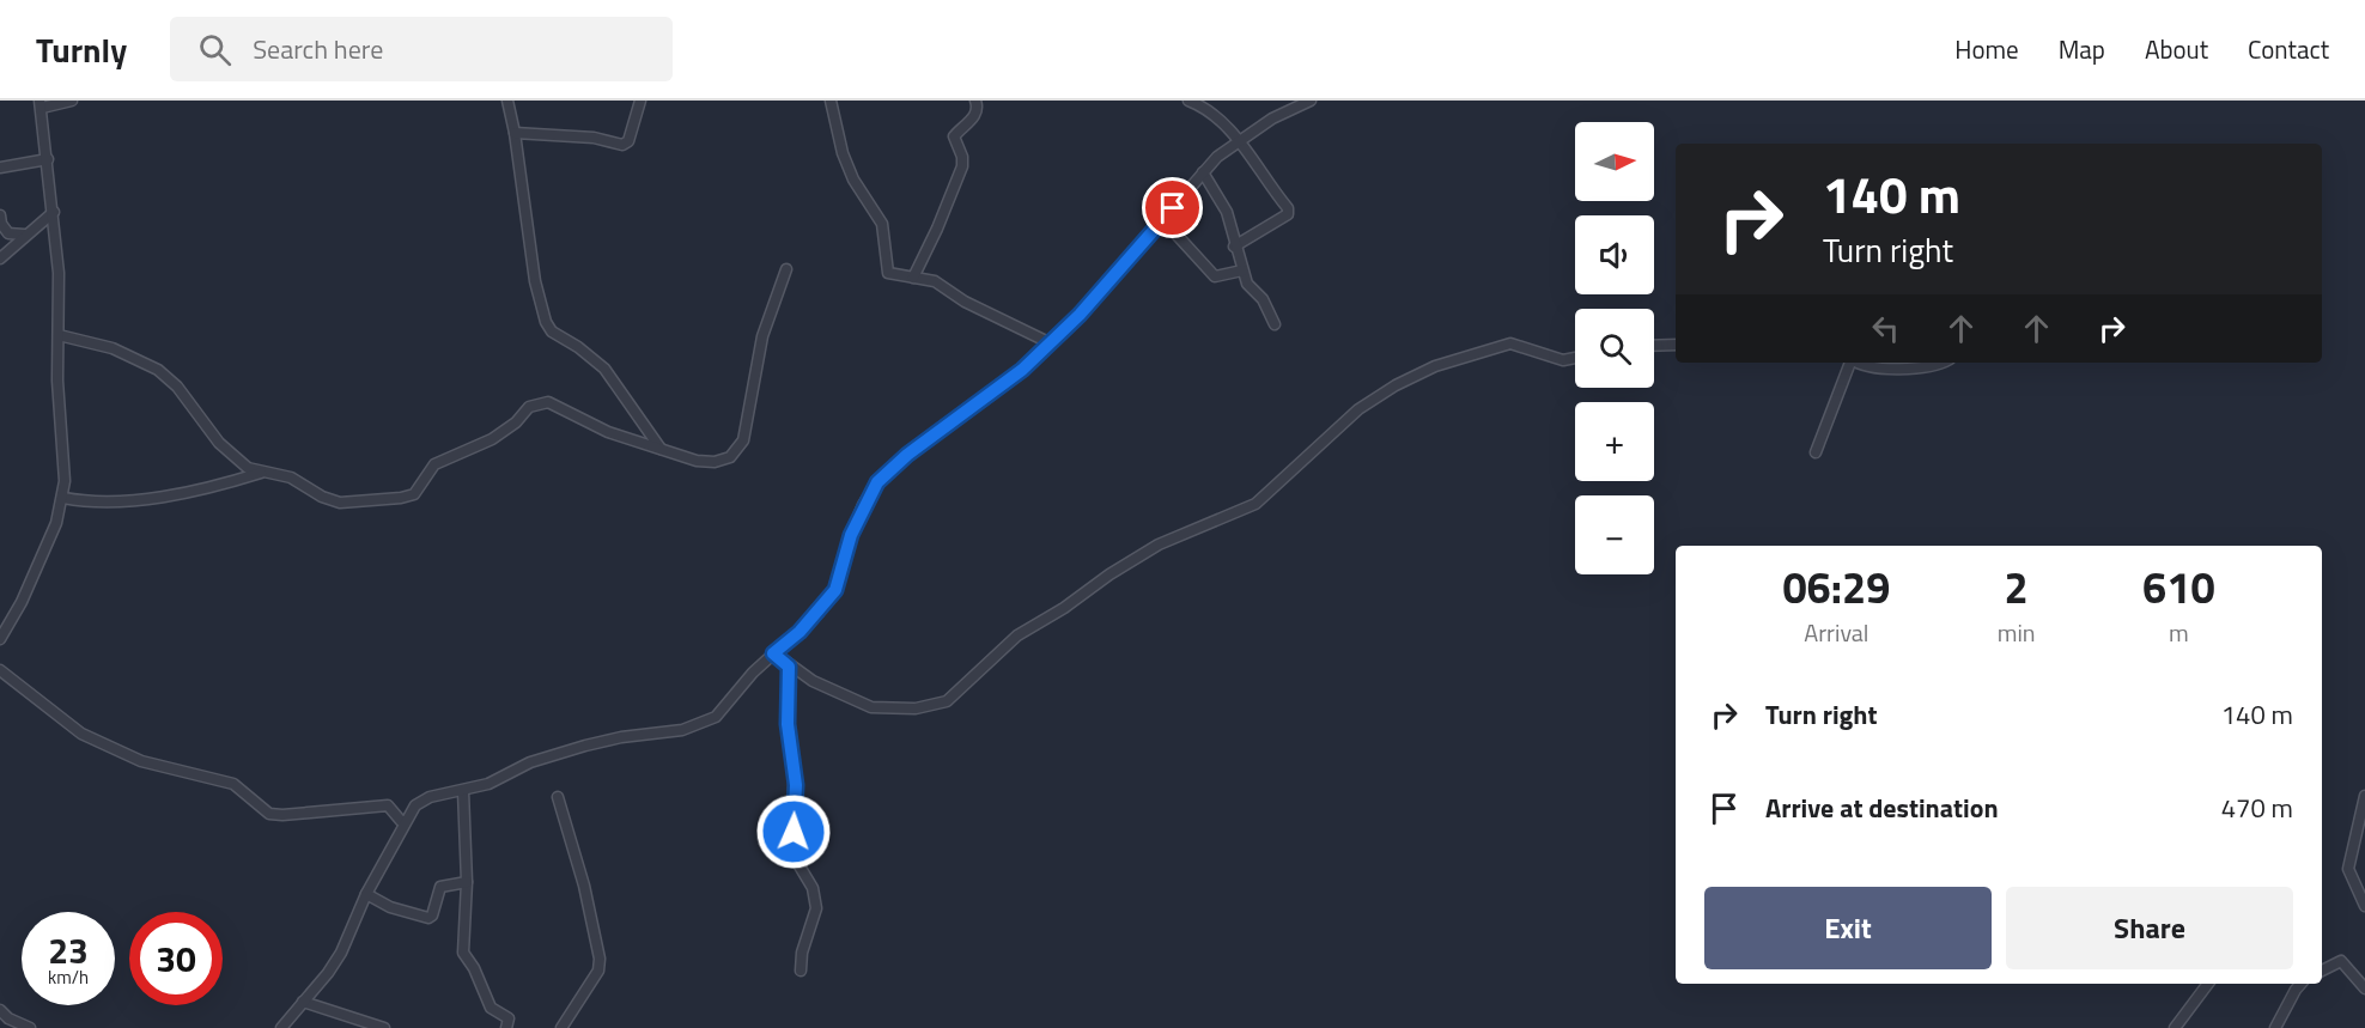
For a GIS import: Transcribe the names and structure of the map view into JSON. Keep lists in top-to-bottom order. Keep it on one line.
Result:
{"north":"right","page":{"header":"Turnly","search":"Search here","nav":["Home","Map","About","Contact"],"map_buttons":["+","−"],"turn":["140 m","Turn right"],"eta":["06:29","Arrival","2","min","610","m"],"list":[{"name":"Turn right","value":"140 m"},{"name":"Arrive at destination","value":"470 m"}],"buttons":["Exit","Share"],"speed":"23 km/h","limit":"30"}}
